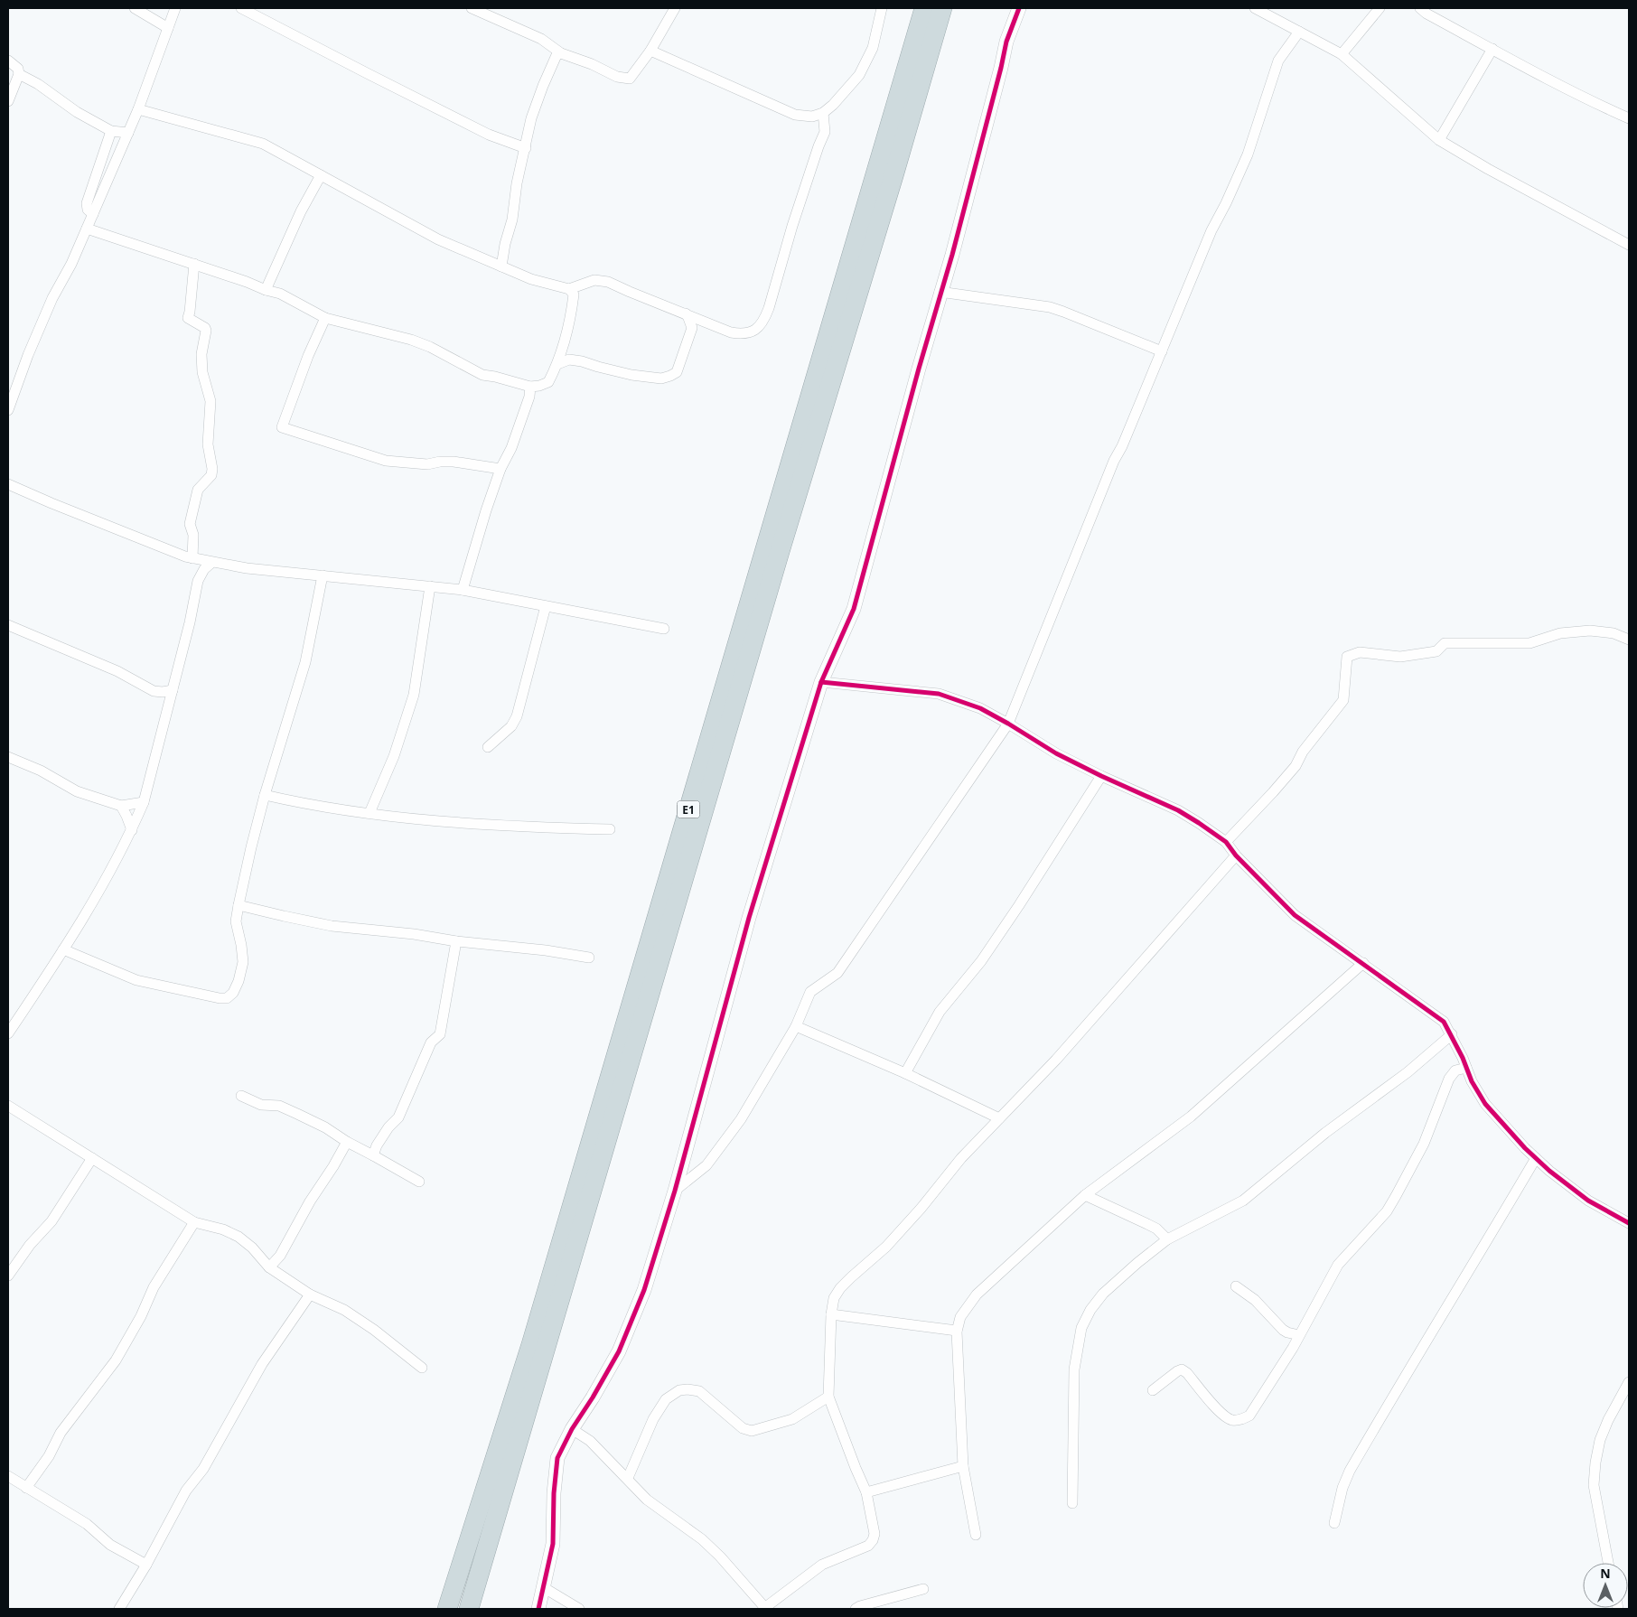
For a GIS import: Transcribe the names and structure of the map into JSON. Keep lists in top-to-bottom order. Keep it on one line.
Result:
{"streets":{"highway":["E1"]},"north":"top"}
